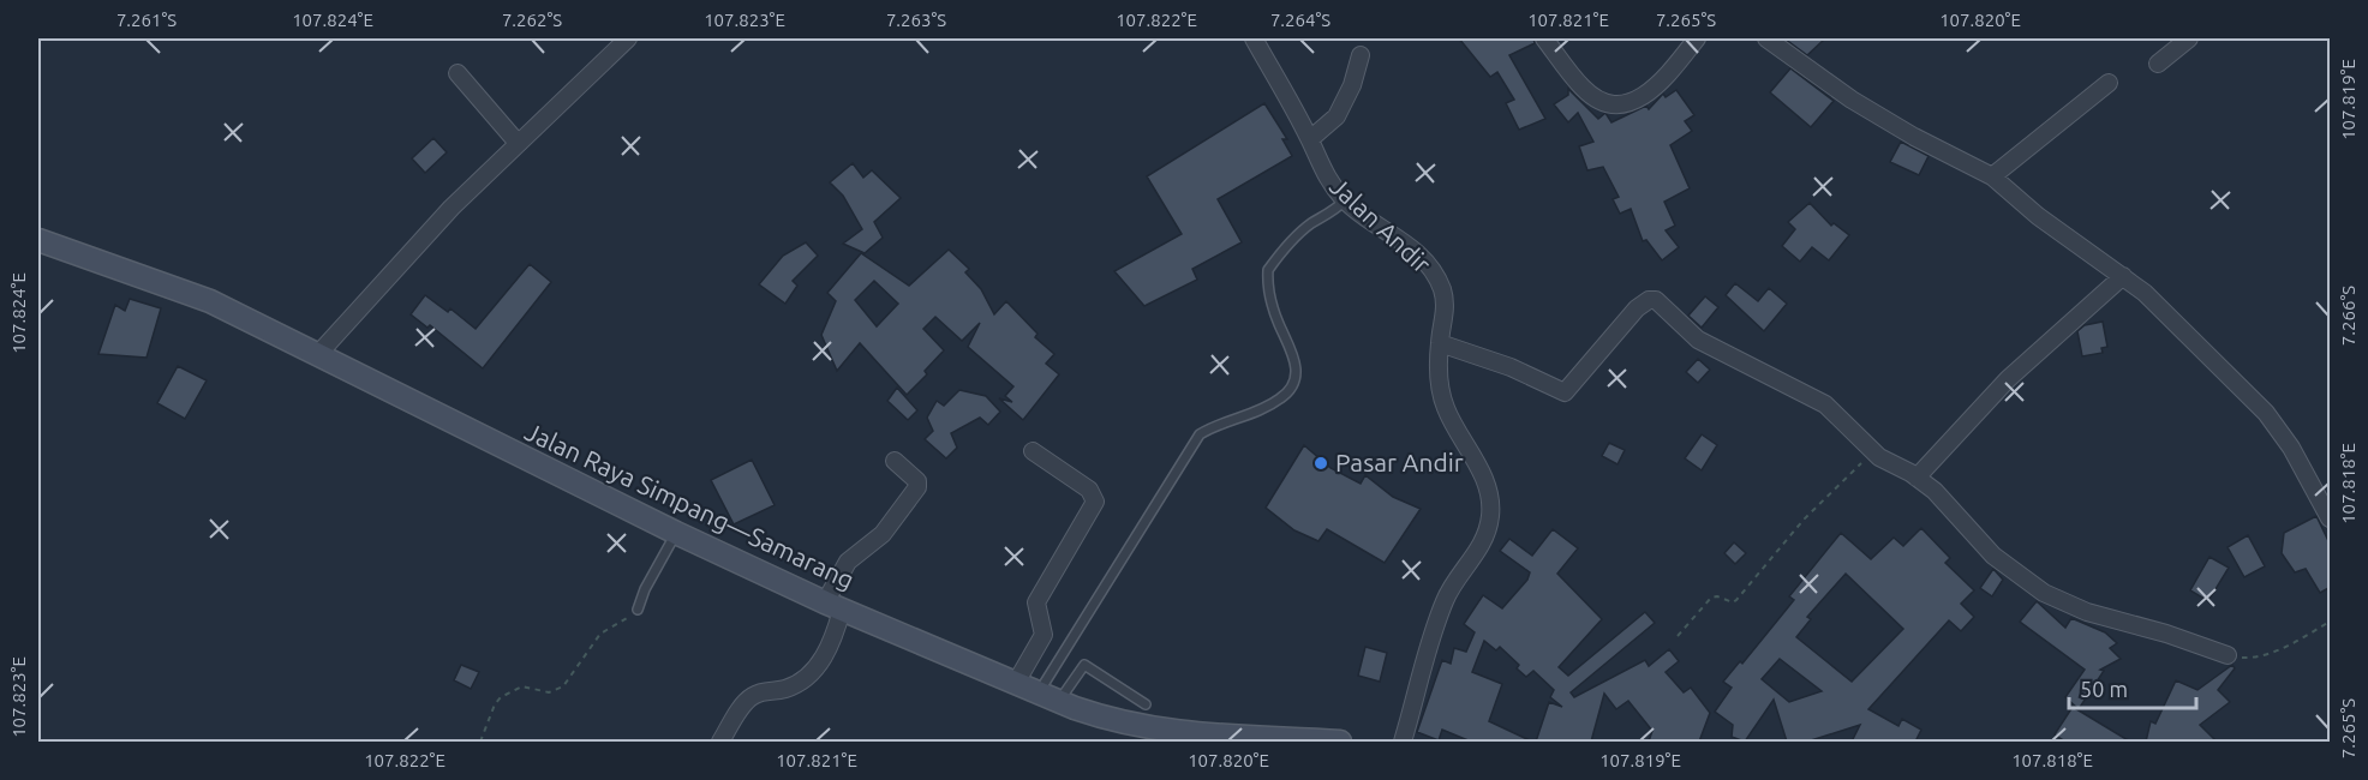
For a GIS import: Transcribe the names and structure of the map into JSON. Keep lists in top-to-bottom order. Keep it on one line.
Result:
{"streets":{"main road":["Jalan Raya Simpang—Samarang"],"street":["Jalan Andir"]},"places":["Pasar Andir"],"scale_bar":"50 m","coordinates":["7.261°S","107.824°E","7.262°S","107.823°E","7.263°S","107.822°E","7.264°S","107.821°E","7.265°S","107.820°E","107.819°E","7.266°S","107.818°E"]}
